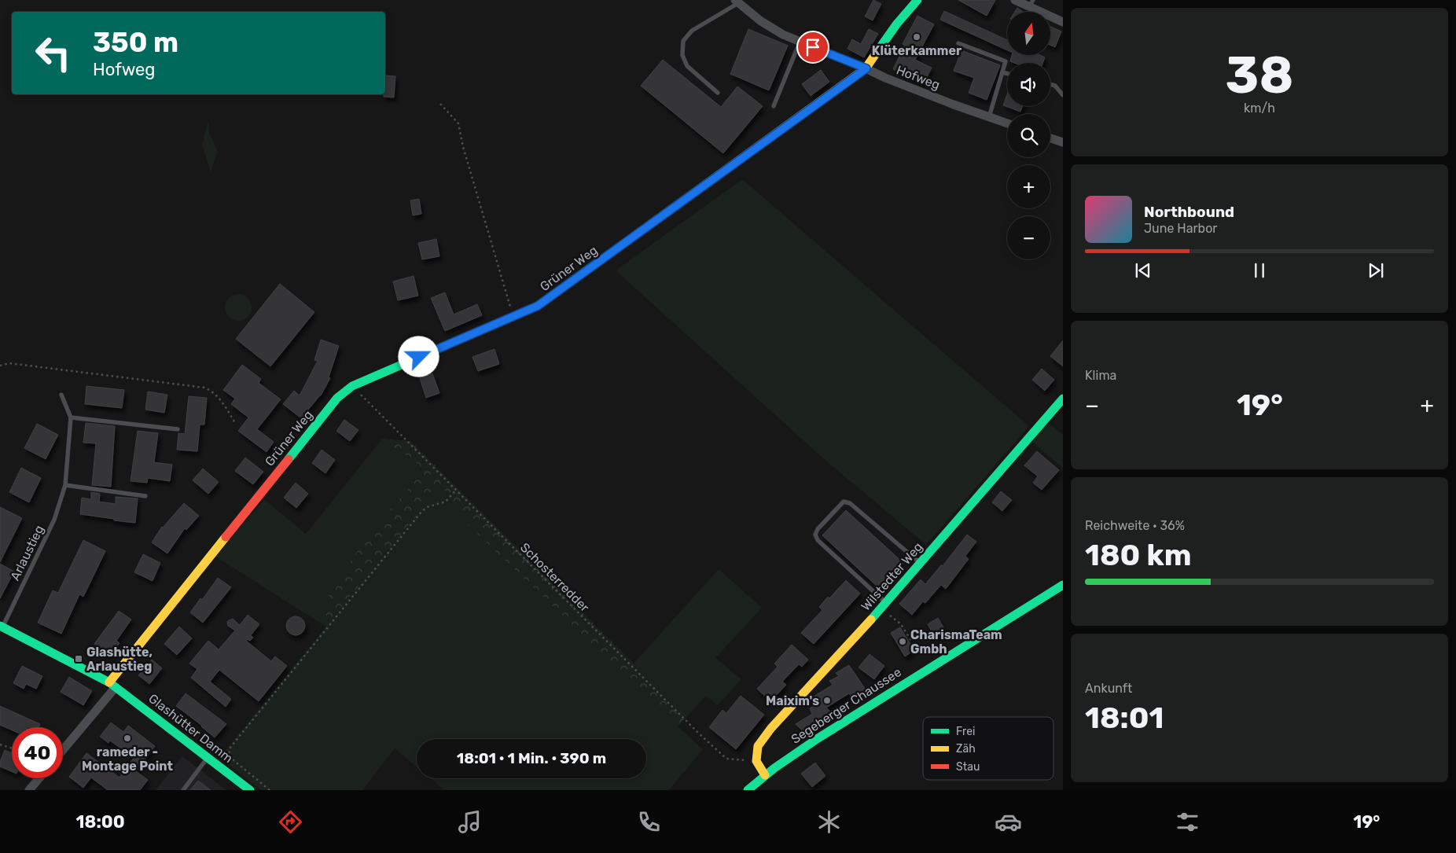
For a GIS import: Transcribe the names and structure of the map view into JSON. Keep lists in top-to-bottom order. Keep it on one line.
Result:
{"streets":{"street":["Hofweg","Grüner Weg","Wilstedter Weg","Segeberger Chaussee","Glashütter Damm"],"lane":["Arlaustieg"],"path":["Schosterredder"]},"crossings":[["Hofweg","Grüner Weg"],["Grüner Weg","Schosterredder"],["Grüner Weg","Glashütter Damm"],["Arlaustieg","Glashütter Damm"],["Wilstedter Weg","Schosterredder"]],"places":{"other":["Klüterkammer","CharismaTeam Gmbh","Maixim's","rameder - Montage Point"],"transit":["Glashütte, Arlaustieg"]},"legend":["Frei","Zäh","Stau"],"north":"top","page":{"tile":[["38","km/h"],"Klima",["Reichweite · 36%","180 km"],["Ankunft","18:01"]],"map_buttons":["+","−"],"turn":["350 m","Hofweg"],"song":["Northbound","June Harbor"],"heat":["−","19°","+"],"limit":"40","trip":"18:01 · 1 Min. · 390 m","tabs":["18:00","19°"]}}
